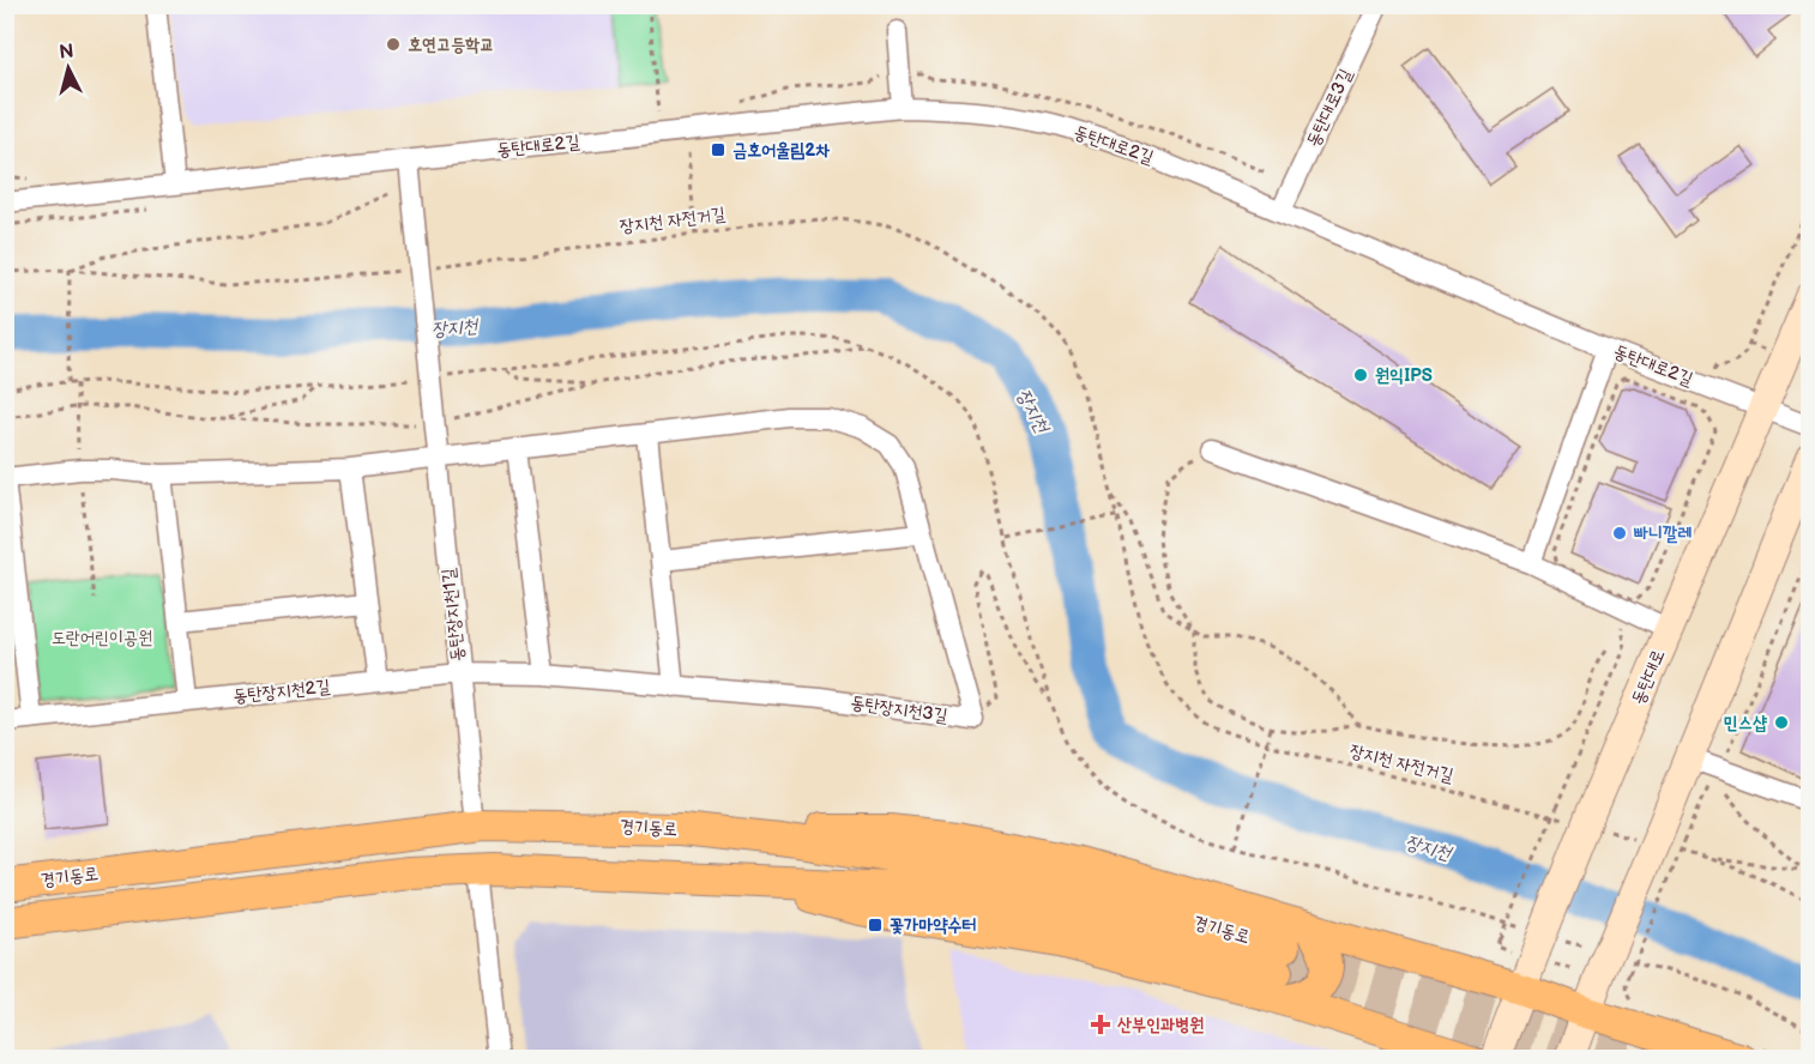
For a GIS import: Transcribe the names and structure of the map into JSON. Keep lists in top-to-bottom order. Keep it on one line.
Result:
{"streets":{"main road":["동탄대로","경기동로"],"street":["동탄대로3길","동탄대로2길","동탄장지천1길","동탄장지천2길","동탄장지천3길"],"path":["장지천 자전거길"]},"crossings":[["동탄대로3길","동탄대로2길"],["동탄대로2길","동탄대로"],["장지천 자전거길","동탄대로"],["동탄장지천1길","동탄장지천2길"],["동탄장지천1길","동탄장지천3길"],["동탄장지천1길","경기동로"],["동탄장지천2길","동탄장지천3길"]],"water":["장지천"],"parks":["도란어린이공원"],"places":{"other":["호연고등학교","원익IPS","빠니깔레","민스샵"],"transit":["금호어울림2차","꽃가마약수터"],"health":["산부인과병원"]},"north":"top"}
